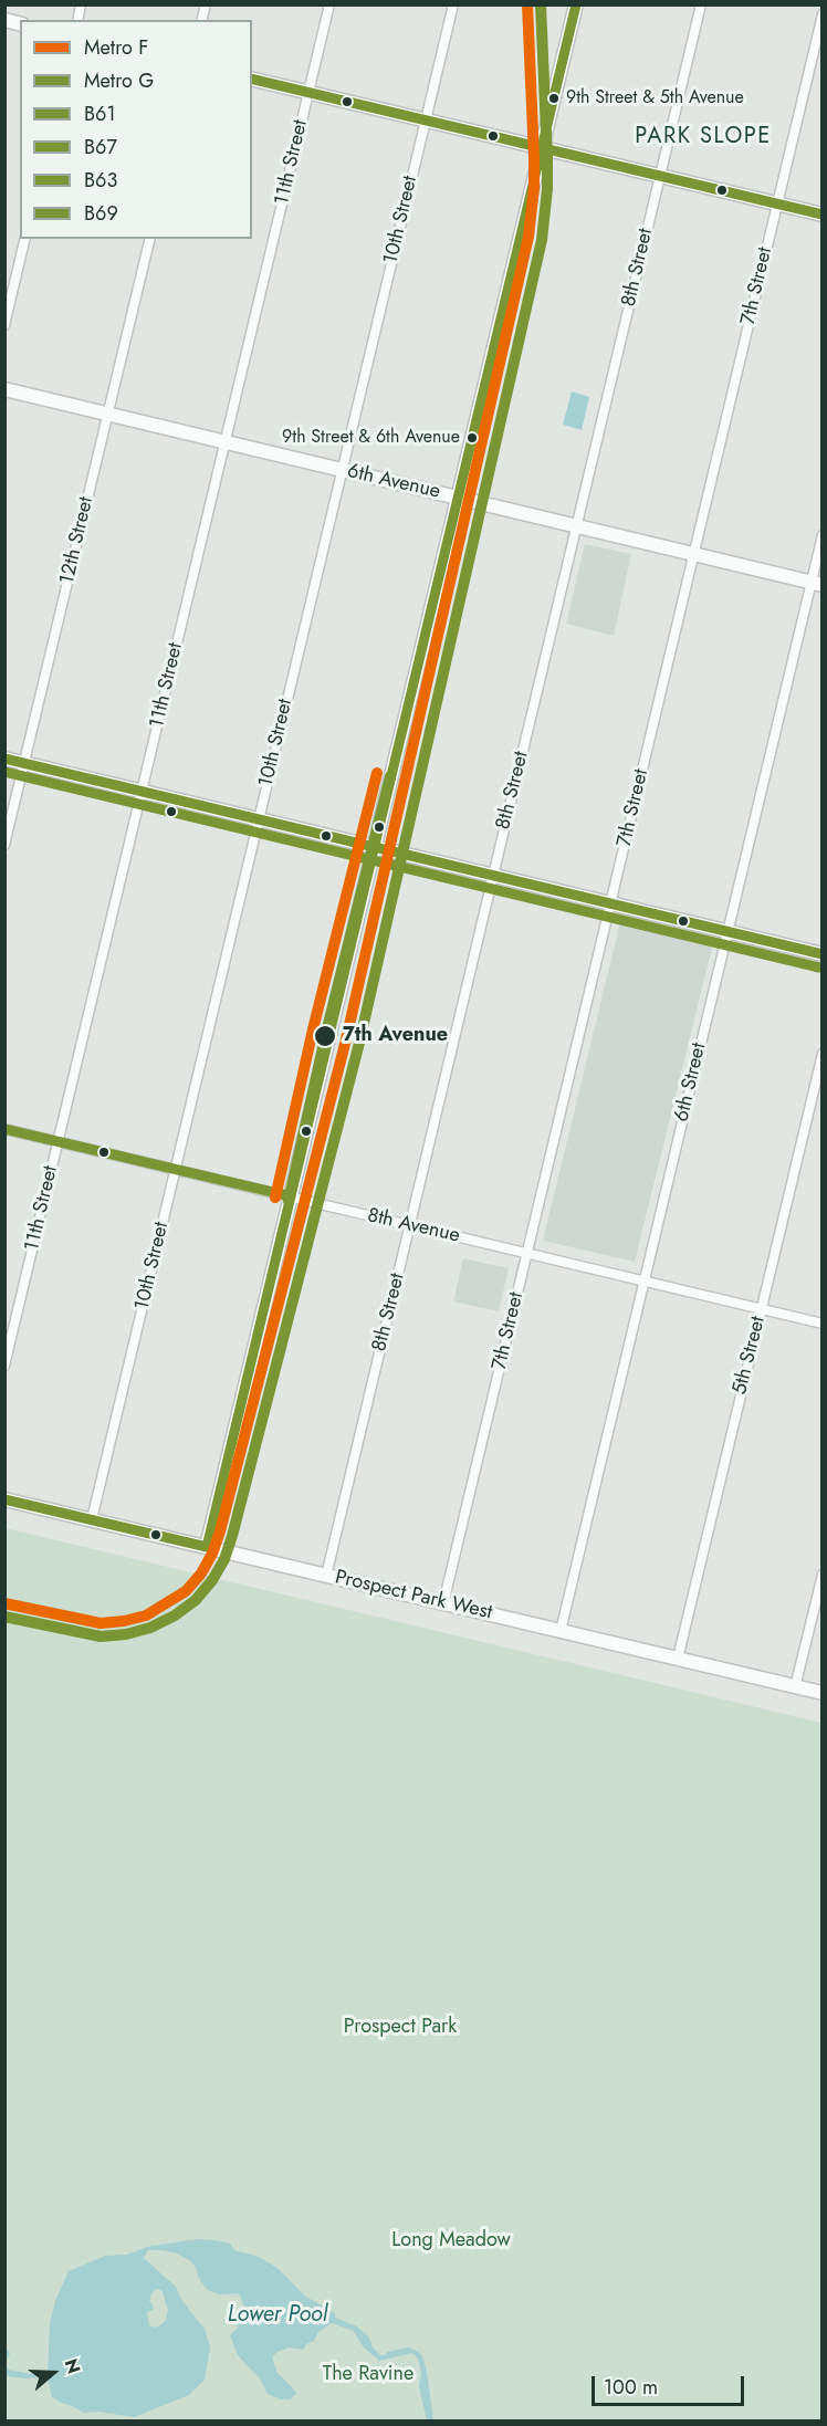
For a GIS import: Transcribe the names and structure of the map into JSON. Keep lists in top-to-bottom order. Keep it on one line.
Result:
{"streets":{"street":["11th Street","10th Street","8th Street","7th Street","6th Avenue","12th Street","6th Street","8th Avenue","5th Street","Prospect Park West"]},"crossings":[["11th Street","6th Avenue"],["11th Street","8th Avenue"],["10th Street","6th Avenue"],["10th Street","8th Avenue"],["10th Street","Prospect Park West"],["8th Street","6th Avenue"],["8th Street","8th Avenue"],["8th Street","Prospect Park West"],["7th Street","6th Avenue"],["7th Street","8th Avenue"],["7th Street","Prospect Park West"],["6th Avenue","12th Street"],["6th Avenue","6th Street"],["6th Street","8th Avenue"],["6th Street","Prospect Park West"],["8th Avenue","5th Street"],["5th Street","Prospect Park West"]],"districts":["PARK SLOPE"],"water":["Lower Pool"],"parks":["Prospect Park","Long Meadow","The Ravine"],"places":["9th Street & 5th Avenue","9th Street & 6th Avenue","7th Avenue"],"lines":["metro line F","metro line G","transit line B61","transit line B63","transit line B67","transit line B69"],"legend":["Metro F","Metro G","B61","B67","B63","B69"],"scale_bar":"100 m","north":"right"}
